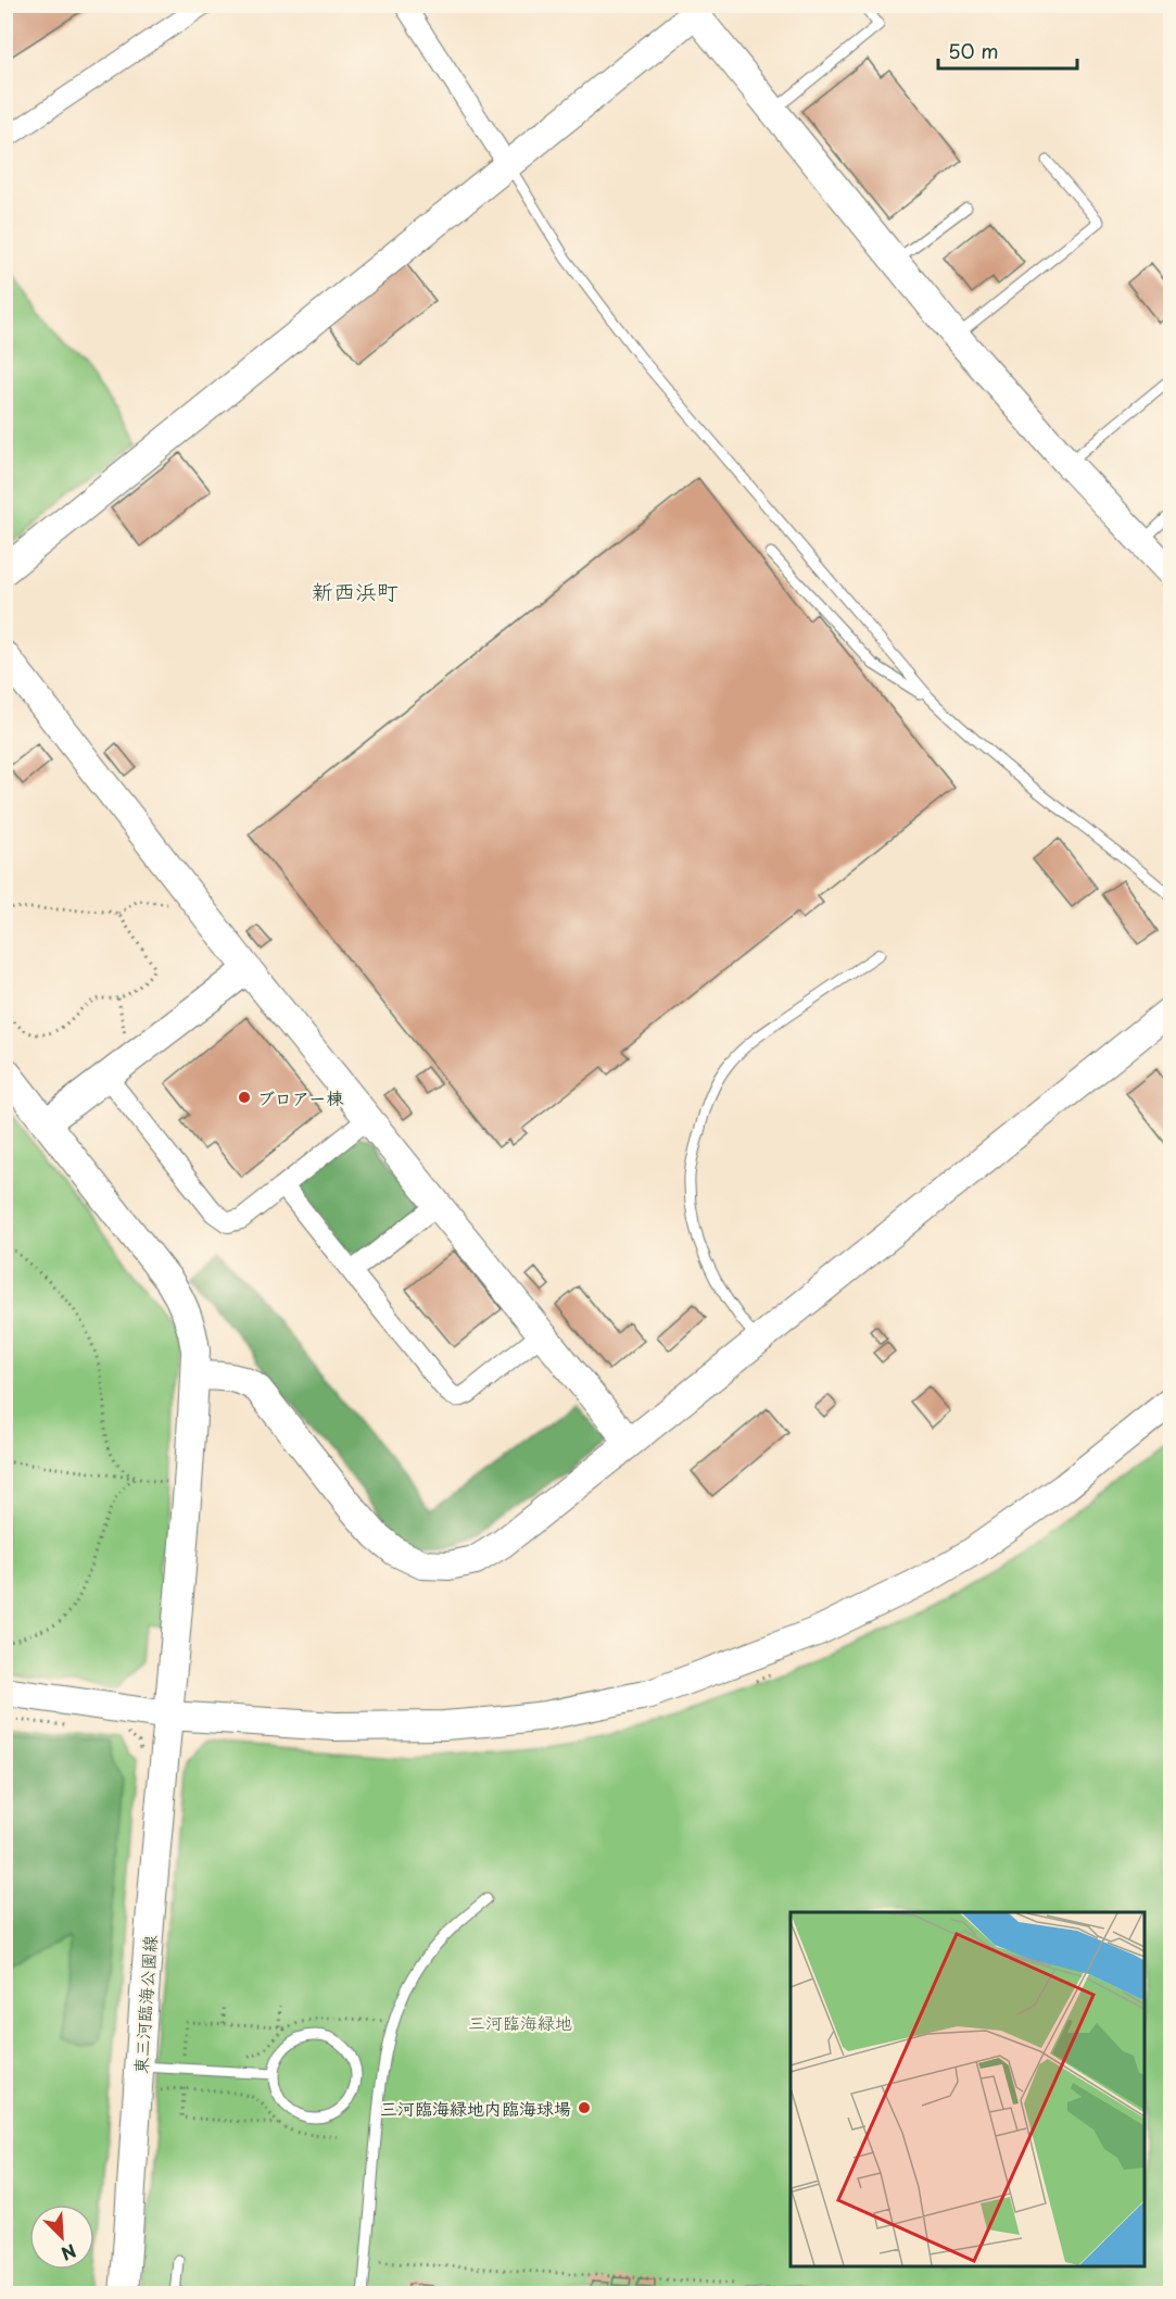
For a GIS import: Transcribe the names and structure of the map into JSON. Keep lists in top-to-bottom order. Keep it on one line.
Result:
{"streets":{"street":["東三河臨海公園線"]},"districts":["新西浜町"],"parks":["三河臨海緑地"],"places":["ブロアー棟","三河臨海緑地内臨海球場"],"scale_bar":"50 m","north":"bottom right"}
